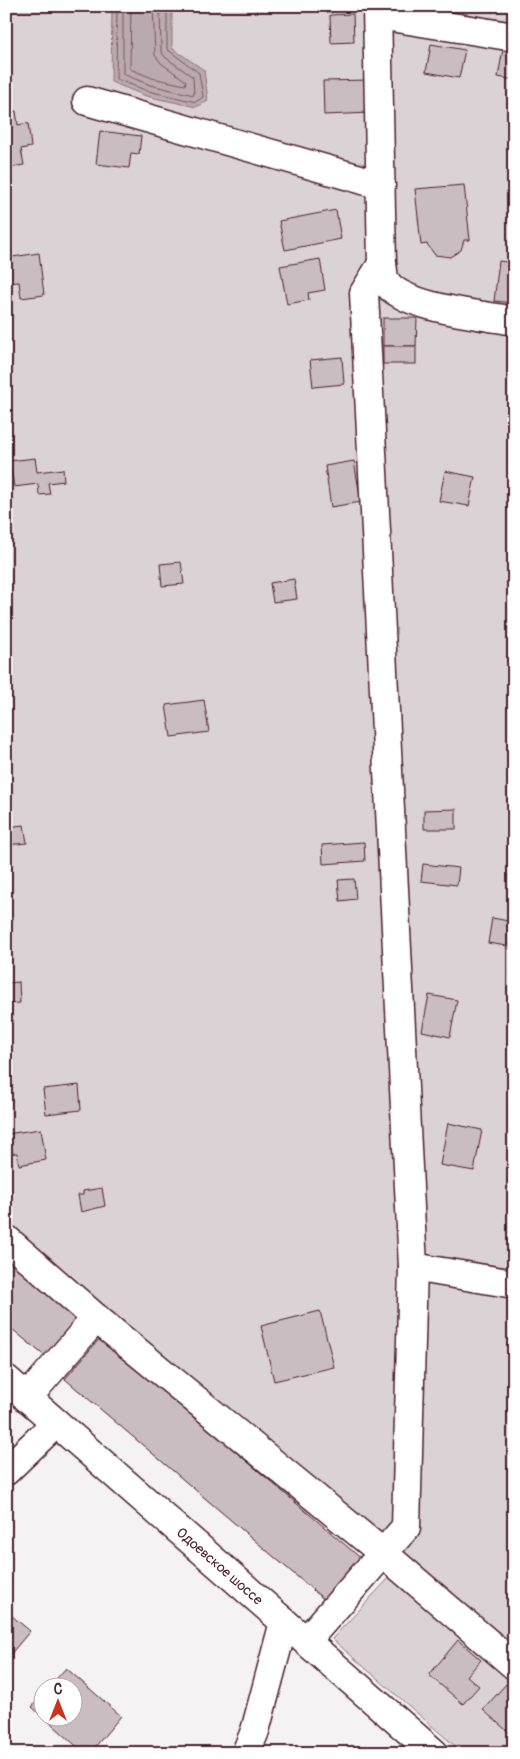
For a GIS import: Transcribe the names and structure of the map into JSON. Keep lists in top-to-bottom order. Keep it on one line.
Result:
{"streets":{"main road":["Одоевское шоссе"]},"north":"top"}
